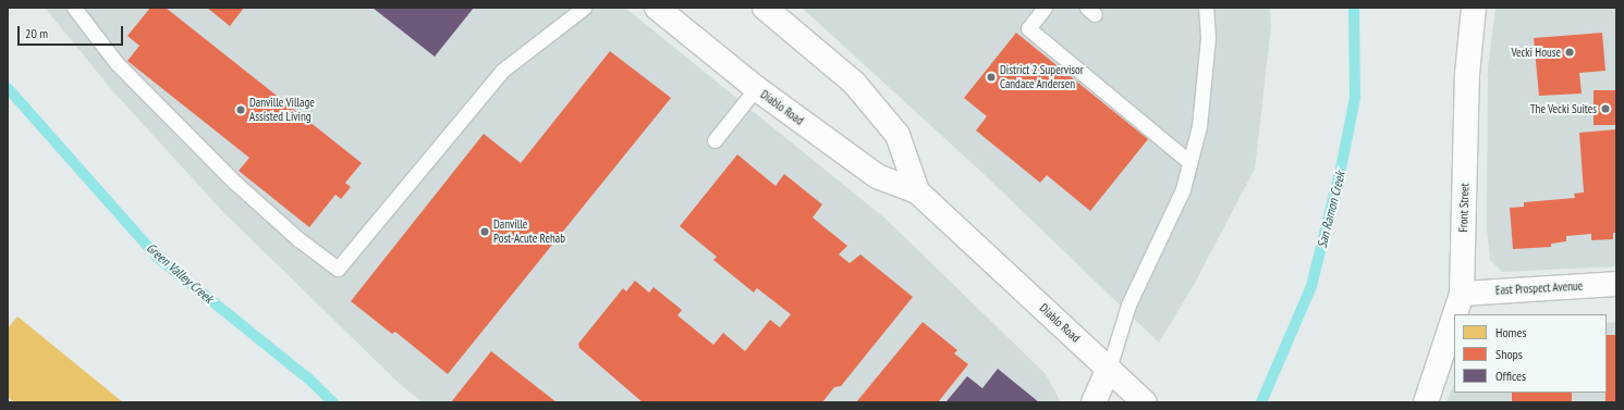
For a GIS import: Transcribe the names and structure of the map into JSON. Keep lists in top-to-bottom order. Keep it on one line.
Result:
{"streets":{"street":["Diablo Road","Front Street","East Prospect Avenue"]},"crossings":[["Front Street","East Prospect Avenue"]],"water":["San Ramon Creek","Green Valley Creek"],"places":["Vecki House","District 2 Supervisor Candace Andersen","The Vecki Suites","Danville Village Assisted Living","Danville Post-Acute Rehab"],"legend":["Homes","Shops","Offices"],"scale_bar":"20 m"}
